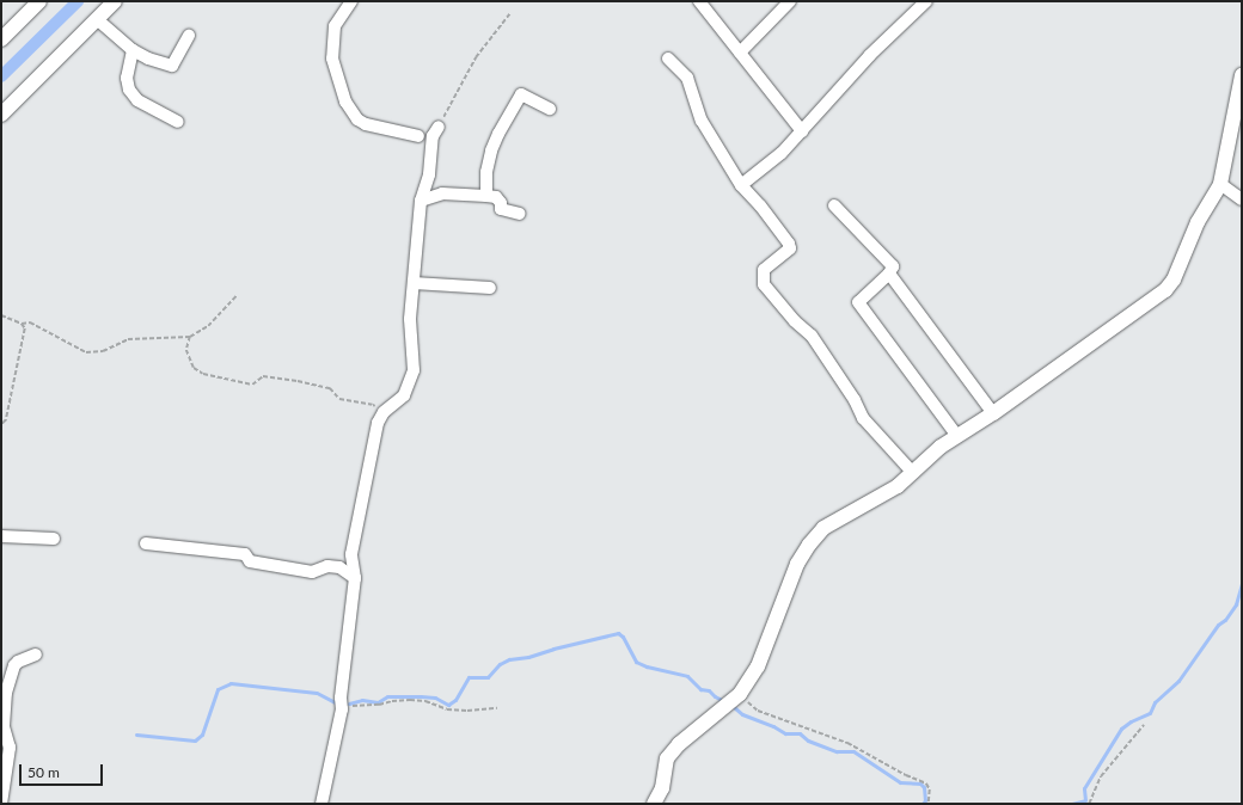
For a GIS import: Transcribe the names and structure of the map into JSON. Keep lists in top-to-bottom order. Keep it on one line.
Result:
{"scale_bar":"50 m"}
